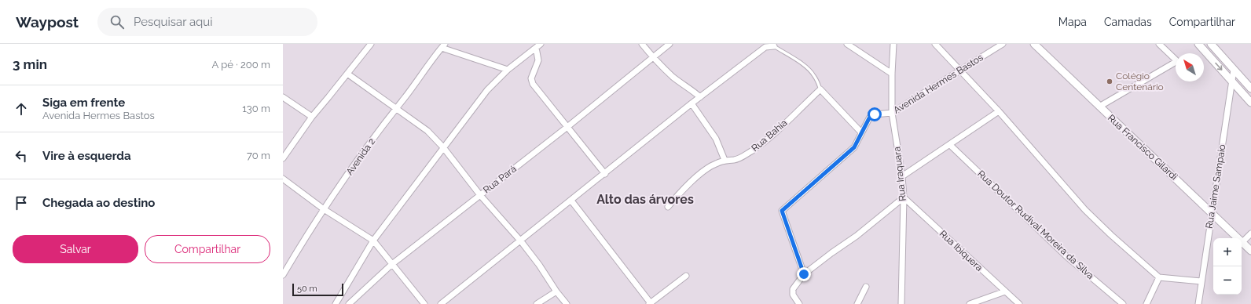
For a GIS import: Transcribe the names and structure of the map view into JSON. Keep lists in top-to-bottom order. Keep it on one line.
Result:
{"streets":{"street":["Avenida Hermes Bastos","Rua Bahia","Rua Francisco Gilardi","Avenida 2","Rua Iraquara","Rua Pará","Rua Jaime Sampaio","Rua Doutor Rudival Moreira da Silva","Rua Ibiquera"]},"crossings":[["Avenida Hermes Bastos","Rua Iraquara"],["Rua Francisco Gilardi","Rua Jaime Sampaio"],["Rua Iraquara","Rua Ibiquera"]],"districts":["Alto das árvores"],"places":["Colégio Centenário"],"scale_bar":"50 m","north":"top left","page":{"header":"Waypost","search":"Pesquisar aqui","nav":["Mapa","Camadas","Compartilhar"],"heading":["3 min","A pé · 200 m"],"list":[["Siga em frente","Avenida Hermes Bastos","130 m"],["Vire à esquerda","70 m"],"Chegada ao destino"],"buttons":["Salvar","Compartilhar"],"map_buttons":["+","−"],"scale":"50 m"}}
